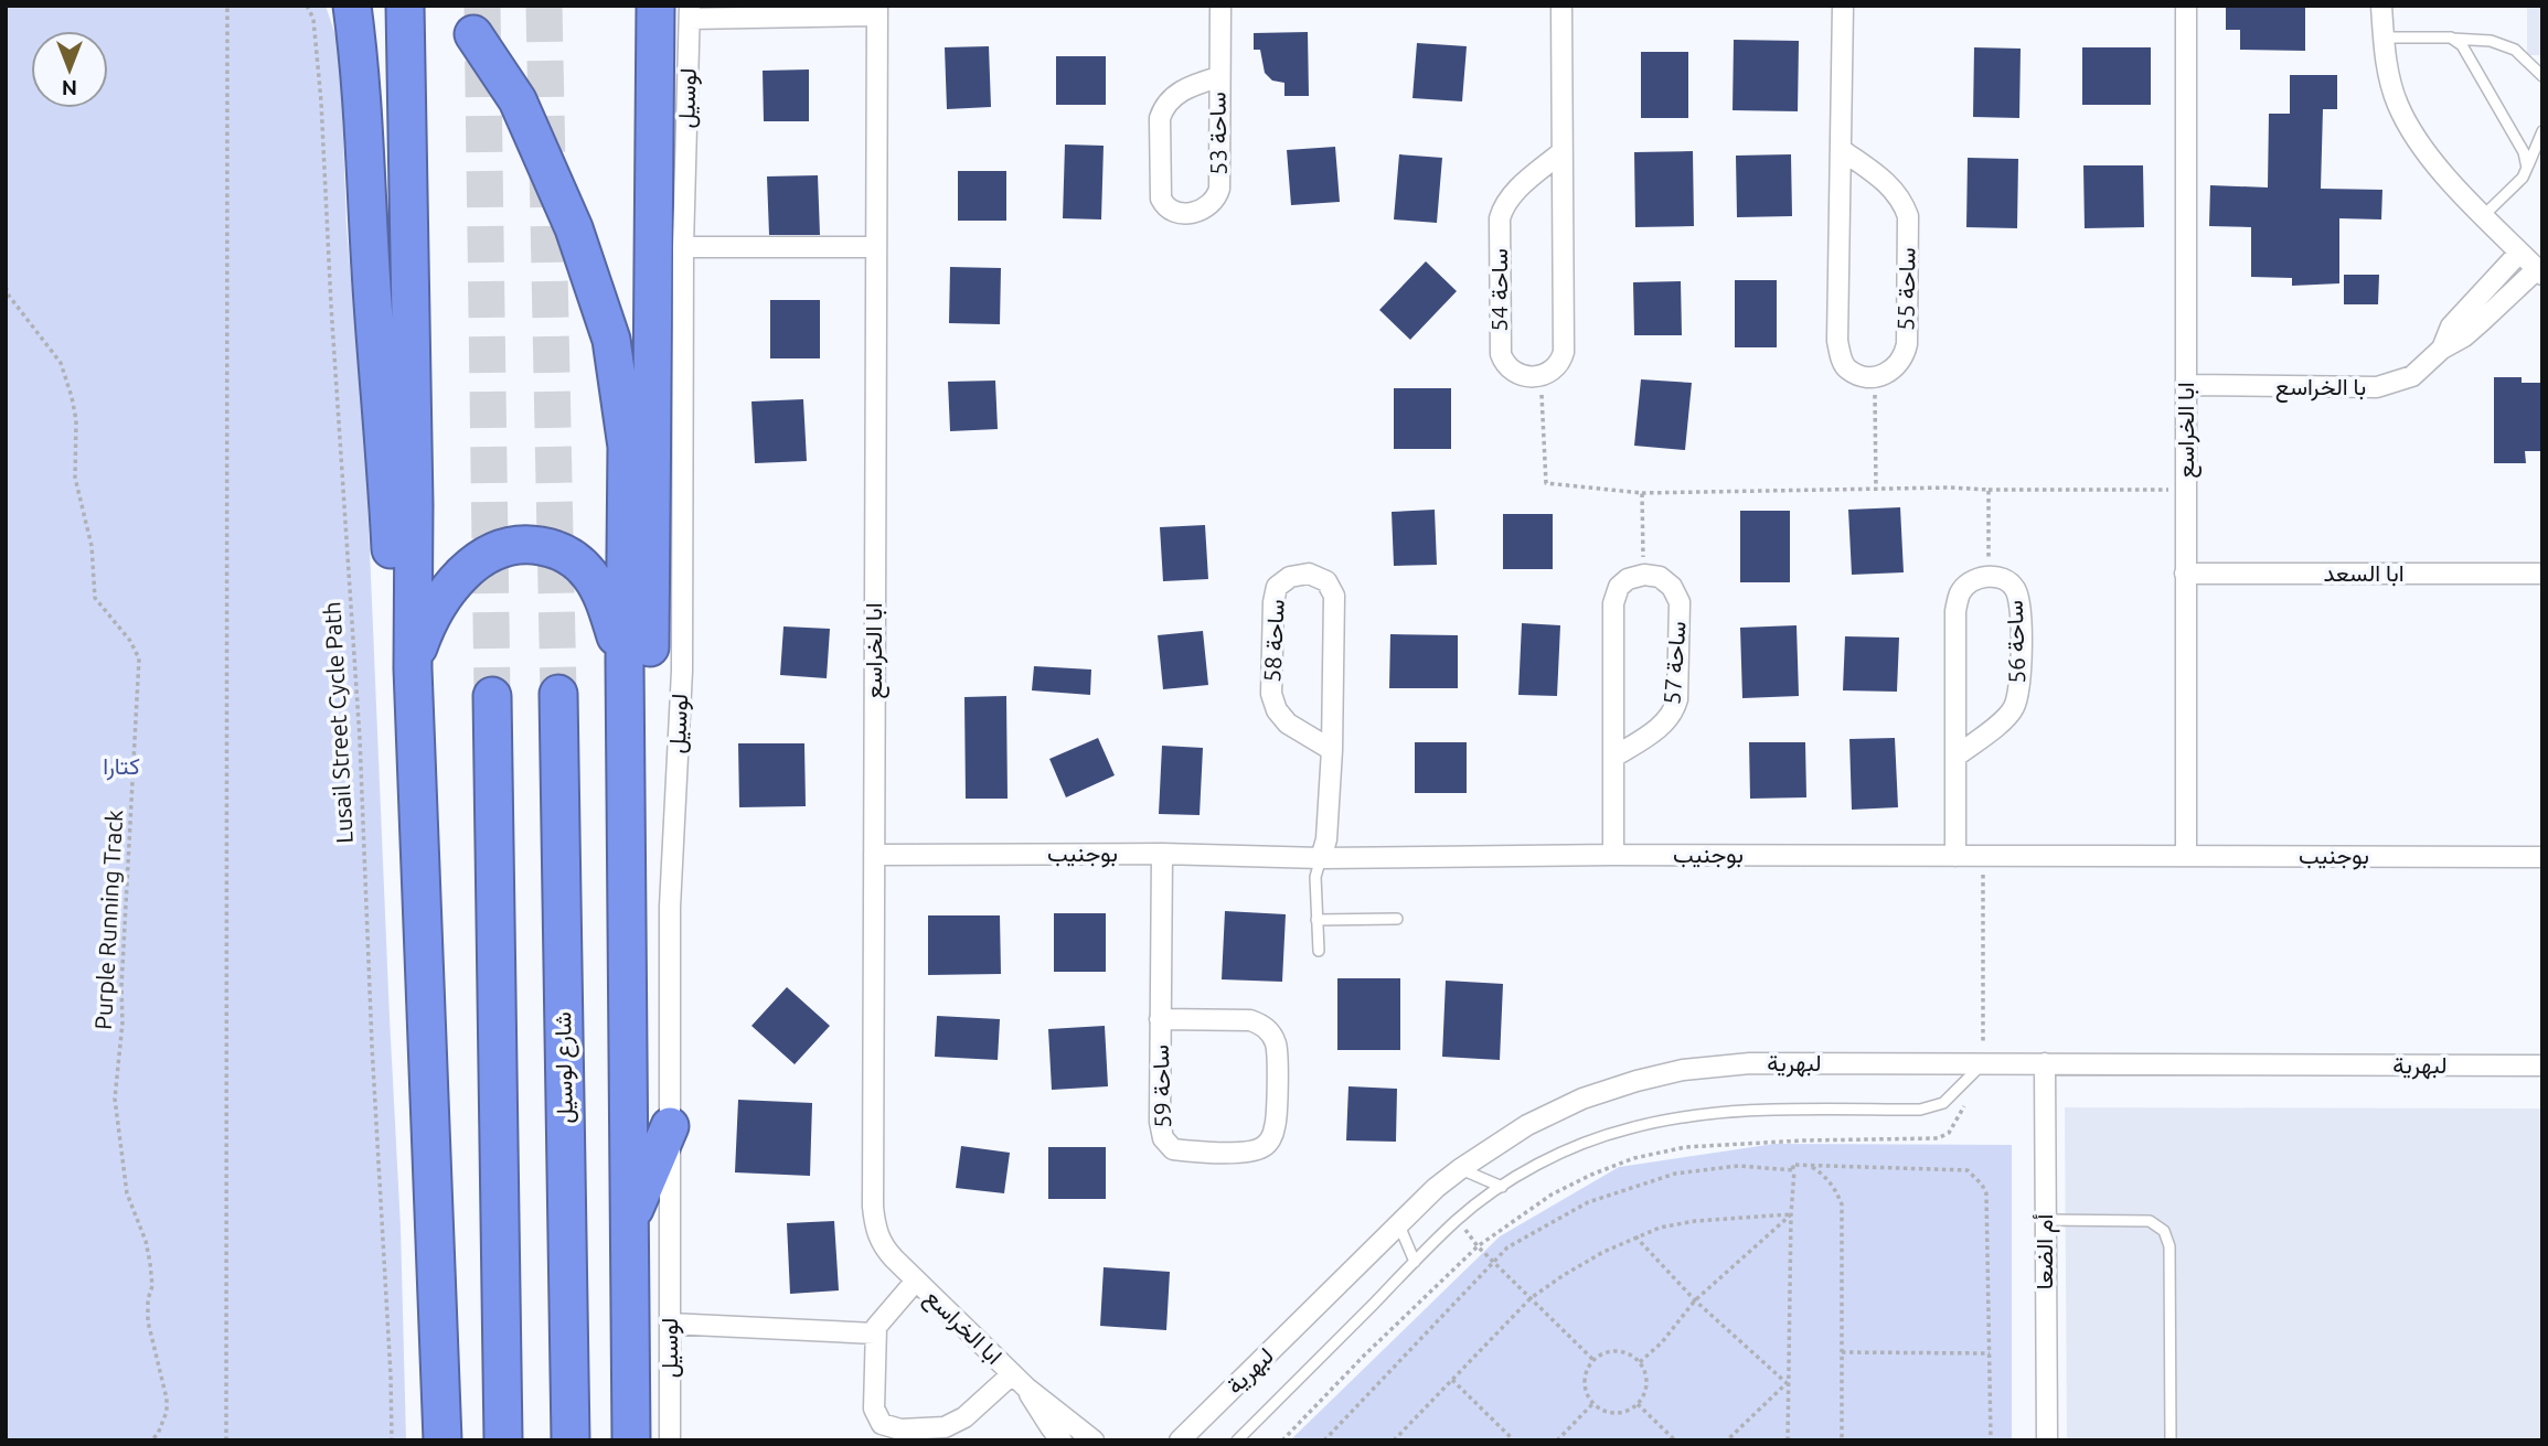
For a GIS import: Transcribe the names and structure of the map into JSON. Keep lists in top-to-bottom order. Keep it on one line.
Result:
{"streets":{"highway":["شارع لوسيل"],"street":["لوسيل","ساحة 53","ساحة 55","ساحة 54","با الخراسع","ابا الخراسع","ابا السعد","ساحة 58","ساحة 56","ساحة 57","بوجنيب","لبهرية","ساحة 59","أم الضعا"],"path":["Lusail Street Cycle Path","Purple Running Track"]},"crossings":[["با الخراسع","ابا الخراسع"],["ابا الخراسع","ابا السعد"],["ابا الخراسع","بوجنيب"],["ساحة 58","بوجنيب"],["ساحة 56","بوجنيب"],["بوجنيب","ساحة 59"],["لبهرية","أم الضعا"]],"parks":["كتارا"],"north":"bottom"}
